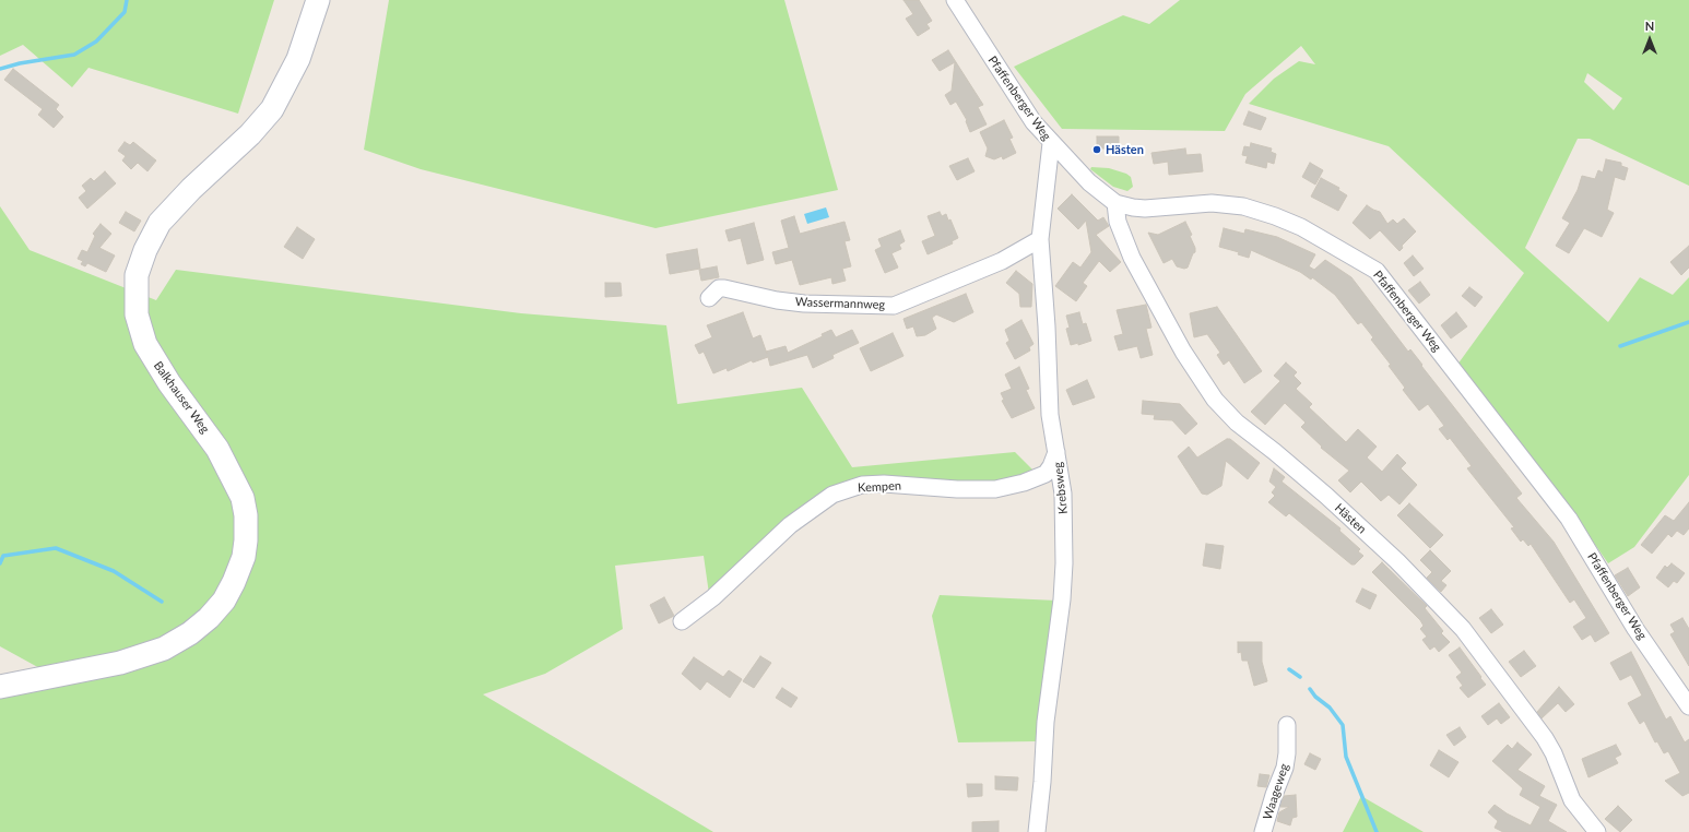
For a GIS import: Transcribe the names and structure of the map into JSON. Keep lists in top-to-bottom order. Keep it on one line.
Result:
{"streets":{"main road":["Balkhauser Weg"],"street":["Pfaffenberger Weg","Wassermannweg","Kempen","Krebsweg","Hästen","Waageweg"]},"crossings":[["Pfaffenberger Weg","Krebsweg"],["Pfaffenberger Weg","Hästen"],["Wassermannweg","Krebsweg"],["Kempen","Krebsweg"]],"places":["Hästen"],"north":"top"}
